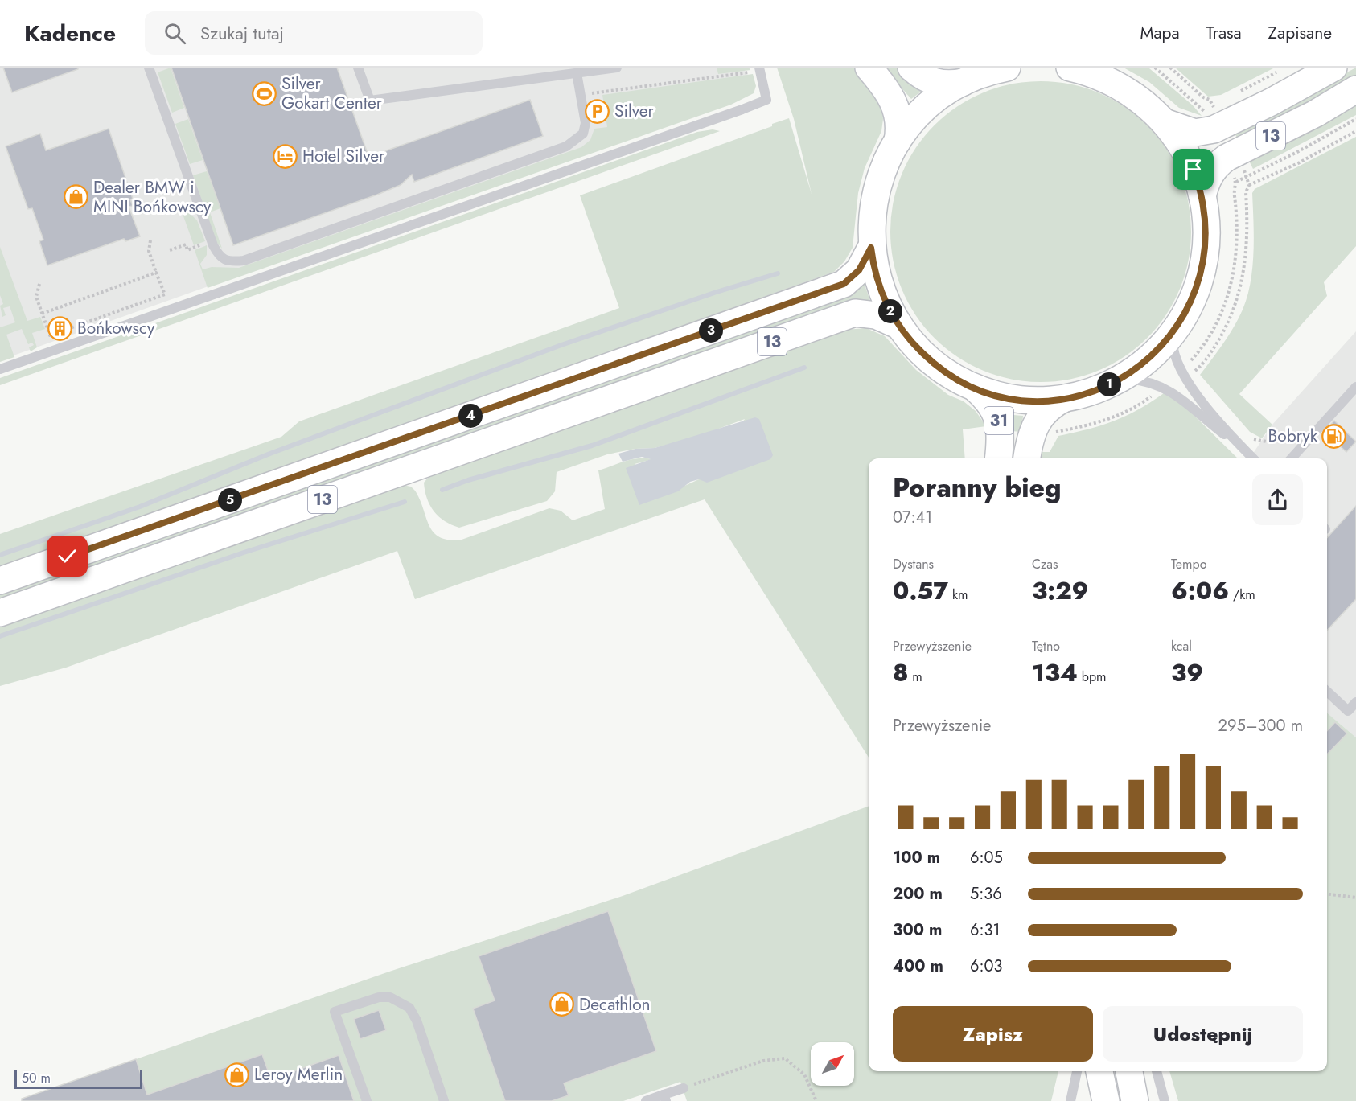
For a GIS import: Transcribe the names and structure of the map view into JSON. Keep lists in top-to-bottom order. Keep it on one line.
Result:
{"streets":{"main road":["13","31"]},"crossings":[["13","31"]],"places":{"sports":["Silver Gokart Center"],"parking":["Silver"],"hotel":["Hotel Silver"],"shop":["Dealer BMW i MINI Bońkowscy","Decathlon","Leroy Merlin"],"building":["Bońkowscy"],"fuel station":["Bobryk"]},"scale_bar":"50 m","north":"top right","page":{"header":"Kadence","search":"Szukaj tutaj","nav":["Mapa","Trasa","Zapisane"],"pins":["2","3","1","4","5"],"heading":["Poranny bieg","07:41"],"stats":[["Dystans","0.57 km"],["Czas","3:29"],["Tempo","6:06 /km"],["Przewyższenie","8 m"],["Tętno","134 bpm"],["kcal","39"]],"chart":["Przewyższenie","295–300 m"],"list":[{"name":"100 m","note":"6:05"},{"name":"200 m","note":"5:36"},{"name":"300 m","note":"6:31"},{"name":"400 m","note":"6:03"}],"buttons":["Zapisz","Udostępnij"],"scale":"50 m"}}
